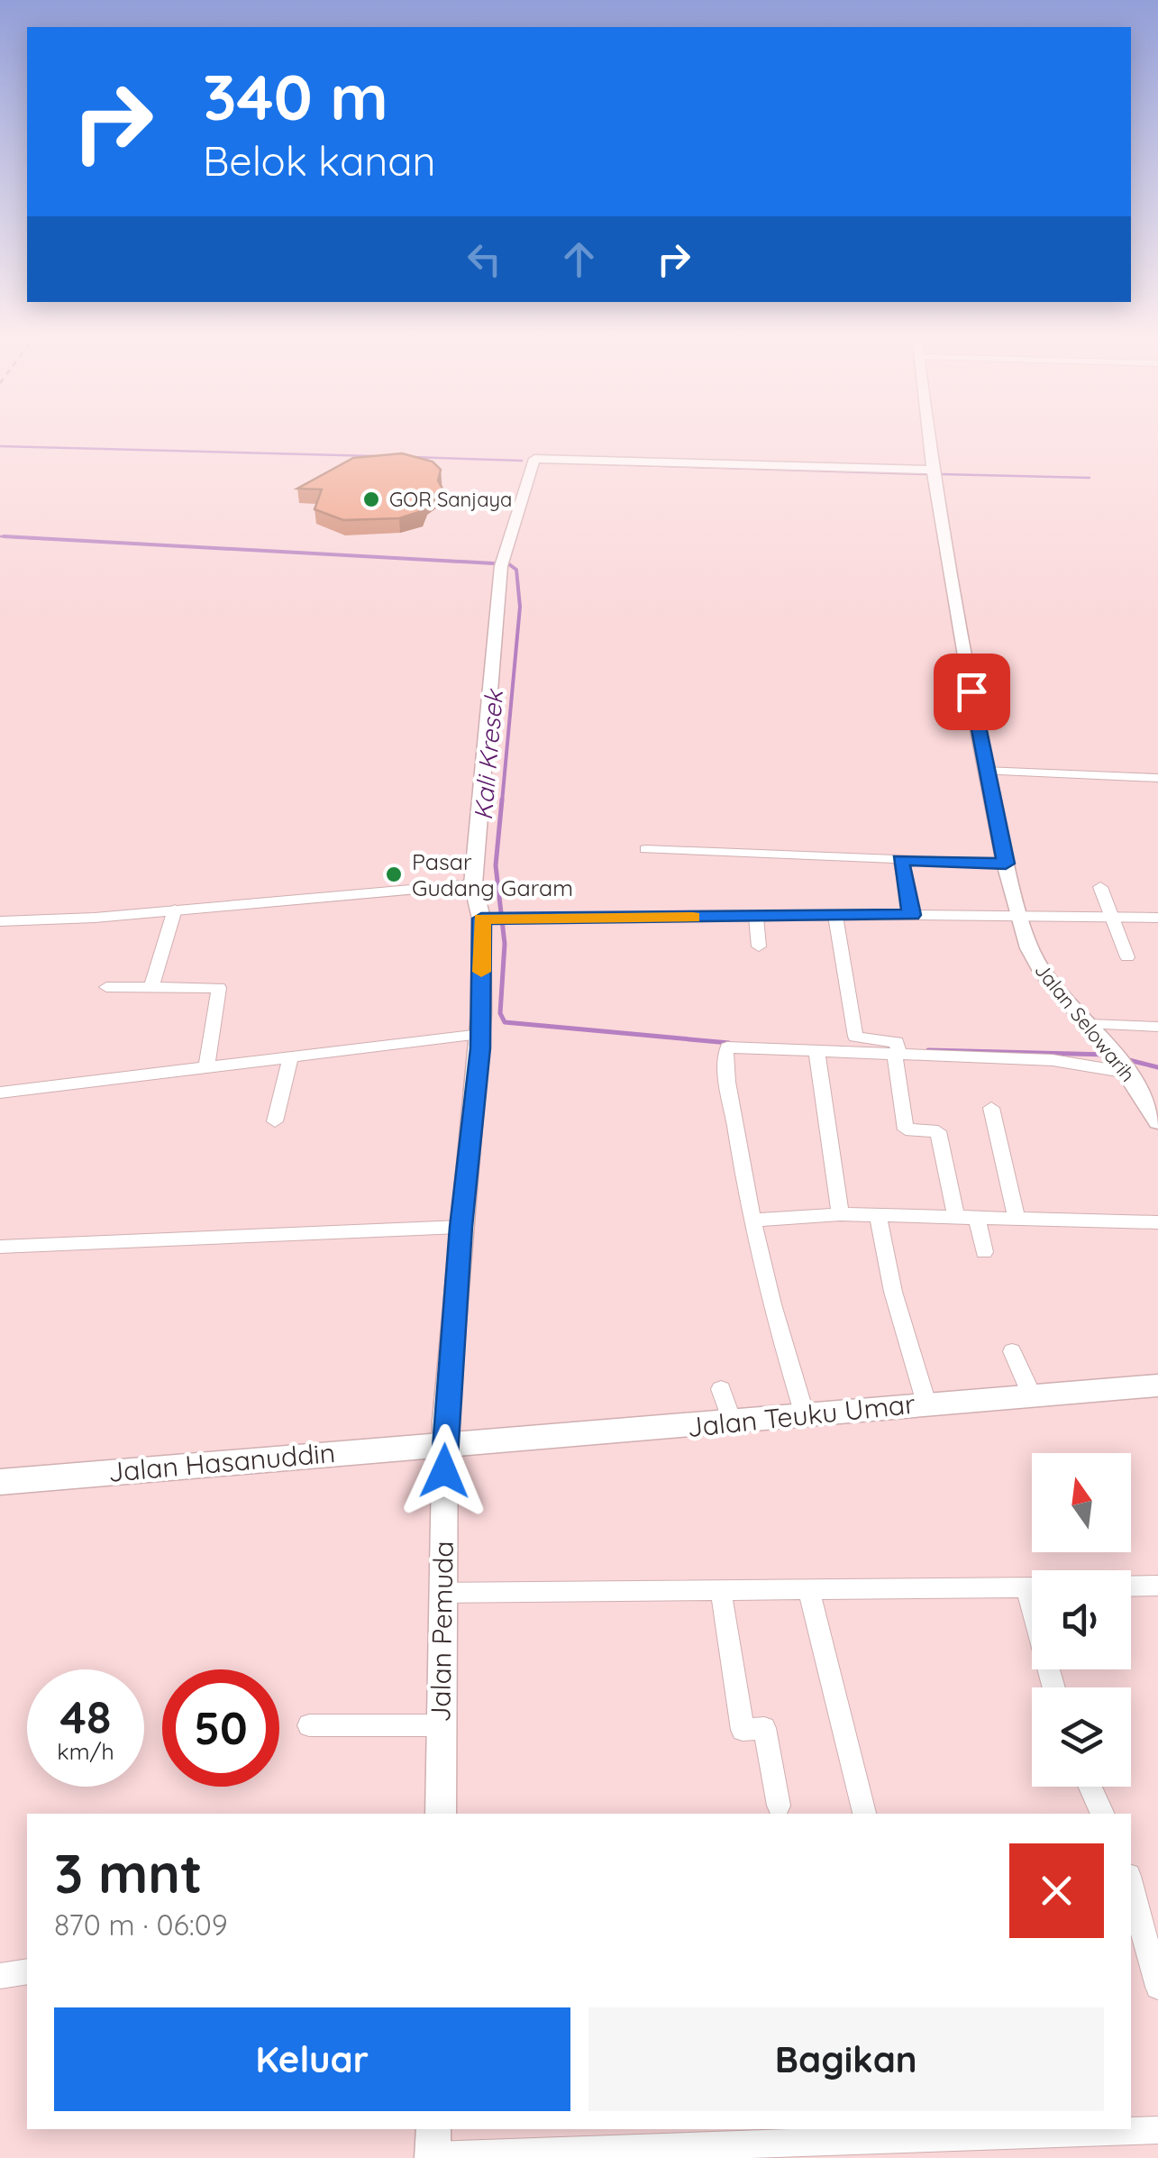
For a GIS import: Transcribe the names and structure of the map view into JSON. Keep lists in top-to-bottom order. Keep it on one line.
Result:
{"streets":{"main road":["Jalan Selowarih","Jalan Teuku Umar","Jalan Hasanuddin","Jalan Pemuda"]},"crossings":[["Jalan Selowarih","Jalan Pemuda"],["Jalan Teuku Umar","Jalan Hasanuddin"],["Jalan Teuku Umar","Jalan Pemuda"],["Jalan Hasanuddin","Jalan Pemuda"]],"water":["Kali Kresek"],"places":["GOR Sanjaya","Pasar Gudang Garam"],"north":"top","page":{"turn":["340 m","Belok kanan"],"speed":"48 km/h","limit":"50","heading":["3 mnt","870 m · 06:09"],"buttons":["Keluar","Bagikan"]}}
